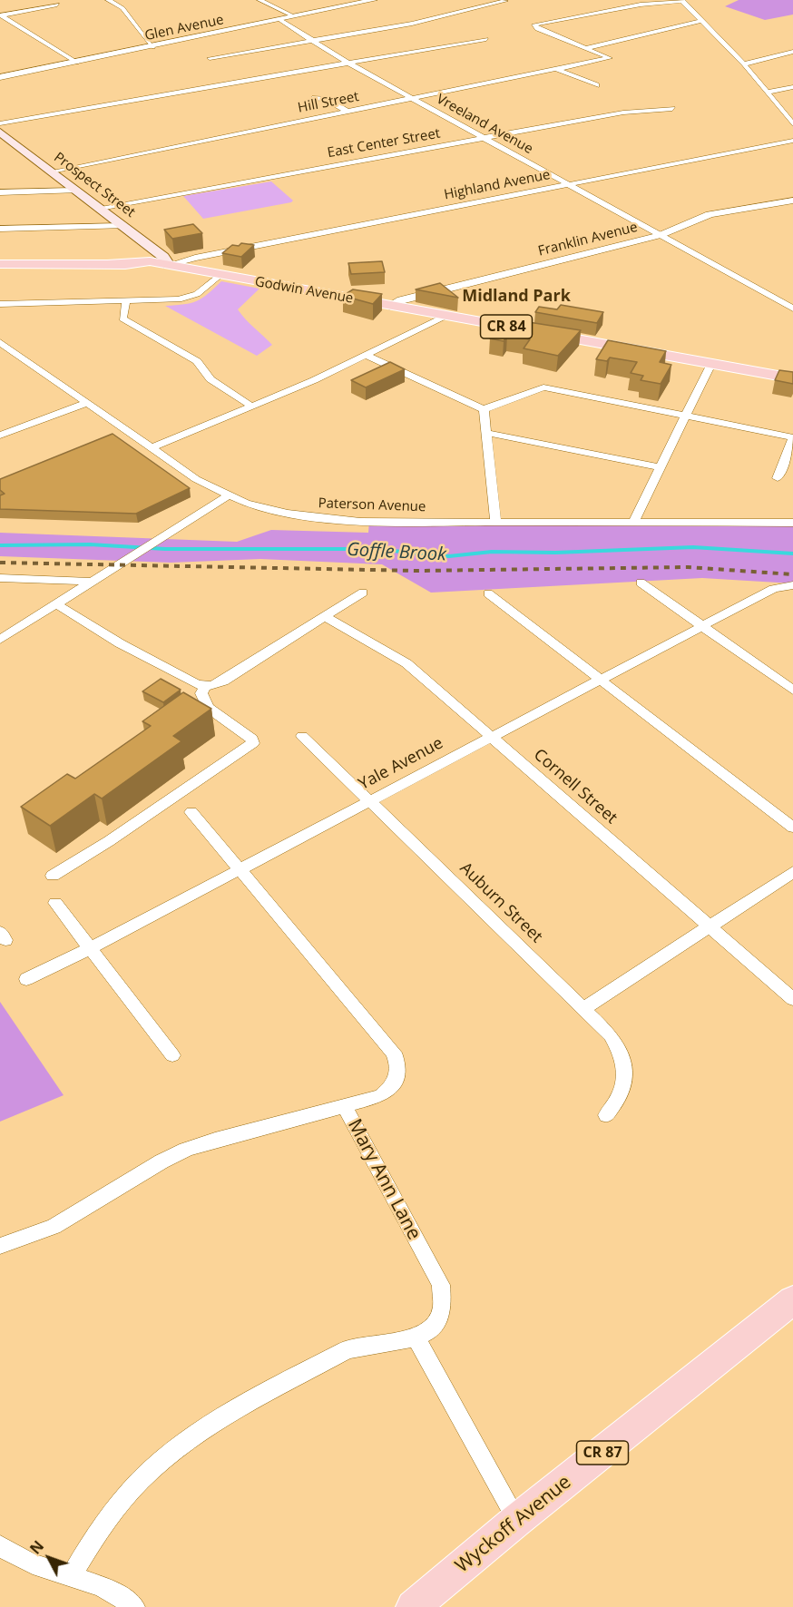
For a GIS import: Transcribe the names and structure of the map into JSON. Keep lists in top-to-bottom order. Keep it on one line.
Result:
{"streets":{"main road":["Prospect Street","Godwin Avenue","CR 84","CR 87","Wyckoff Avenue"],"street":["Glen Avenue","Hill Street","Vreeland Avenue","East Center Street","Highland Avenue","Franklin Avenue","Paterson Avenue","Yale Avenue","Cornell Street","Auburn Street","Mary Ann Lane"]},"crossings":[["Glen Avenue","Vreeland Avenue"],["Hill Street","Vreeland Avenue"],["Hill Street","Prospect Street"],["Vreeland Avenue","East Center Street"],["Vreeland Avenue","Highland Avenue"],["Vreeland Avenue","Franklin Avenue"],["East Center Street","Prospect Street"],["Prospect Street","Highland Avenue"],["Prospect Street","Godwin Avenue"],["Highland Avenue","Godwin Avenue"],["Franklin Avenue","Godwin Avenue"],["Yale Avenue","Cornell Street"],["Yale Avenue","Auburn Street"]],"districts":["Midland Park"],"water":["Goffle Brook"],"north":"top left"}
